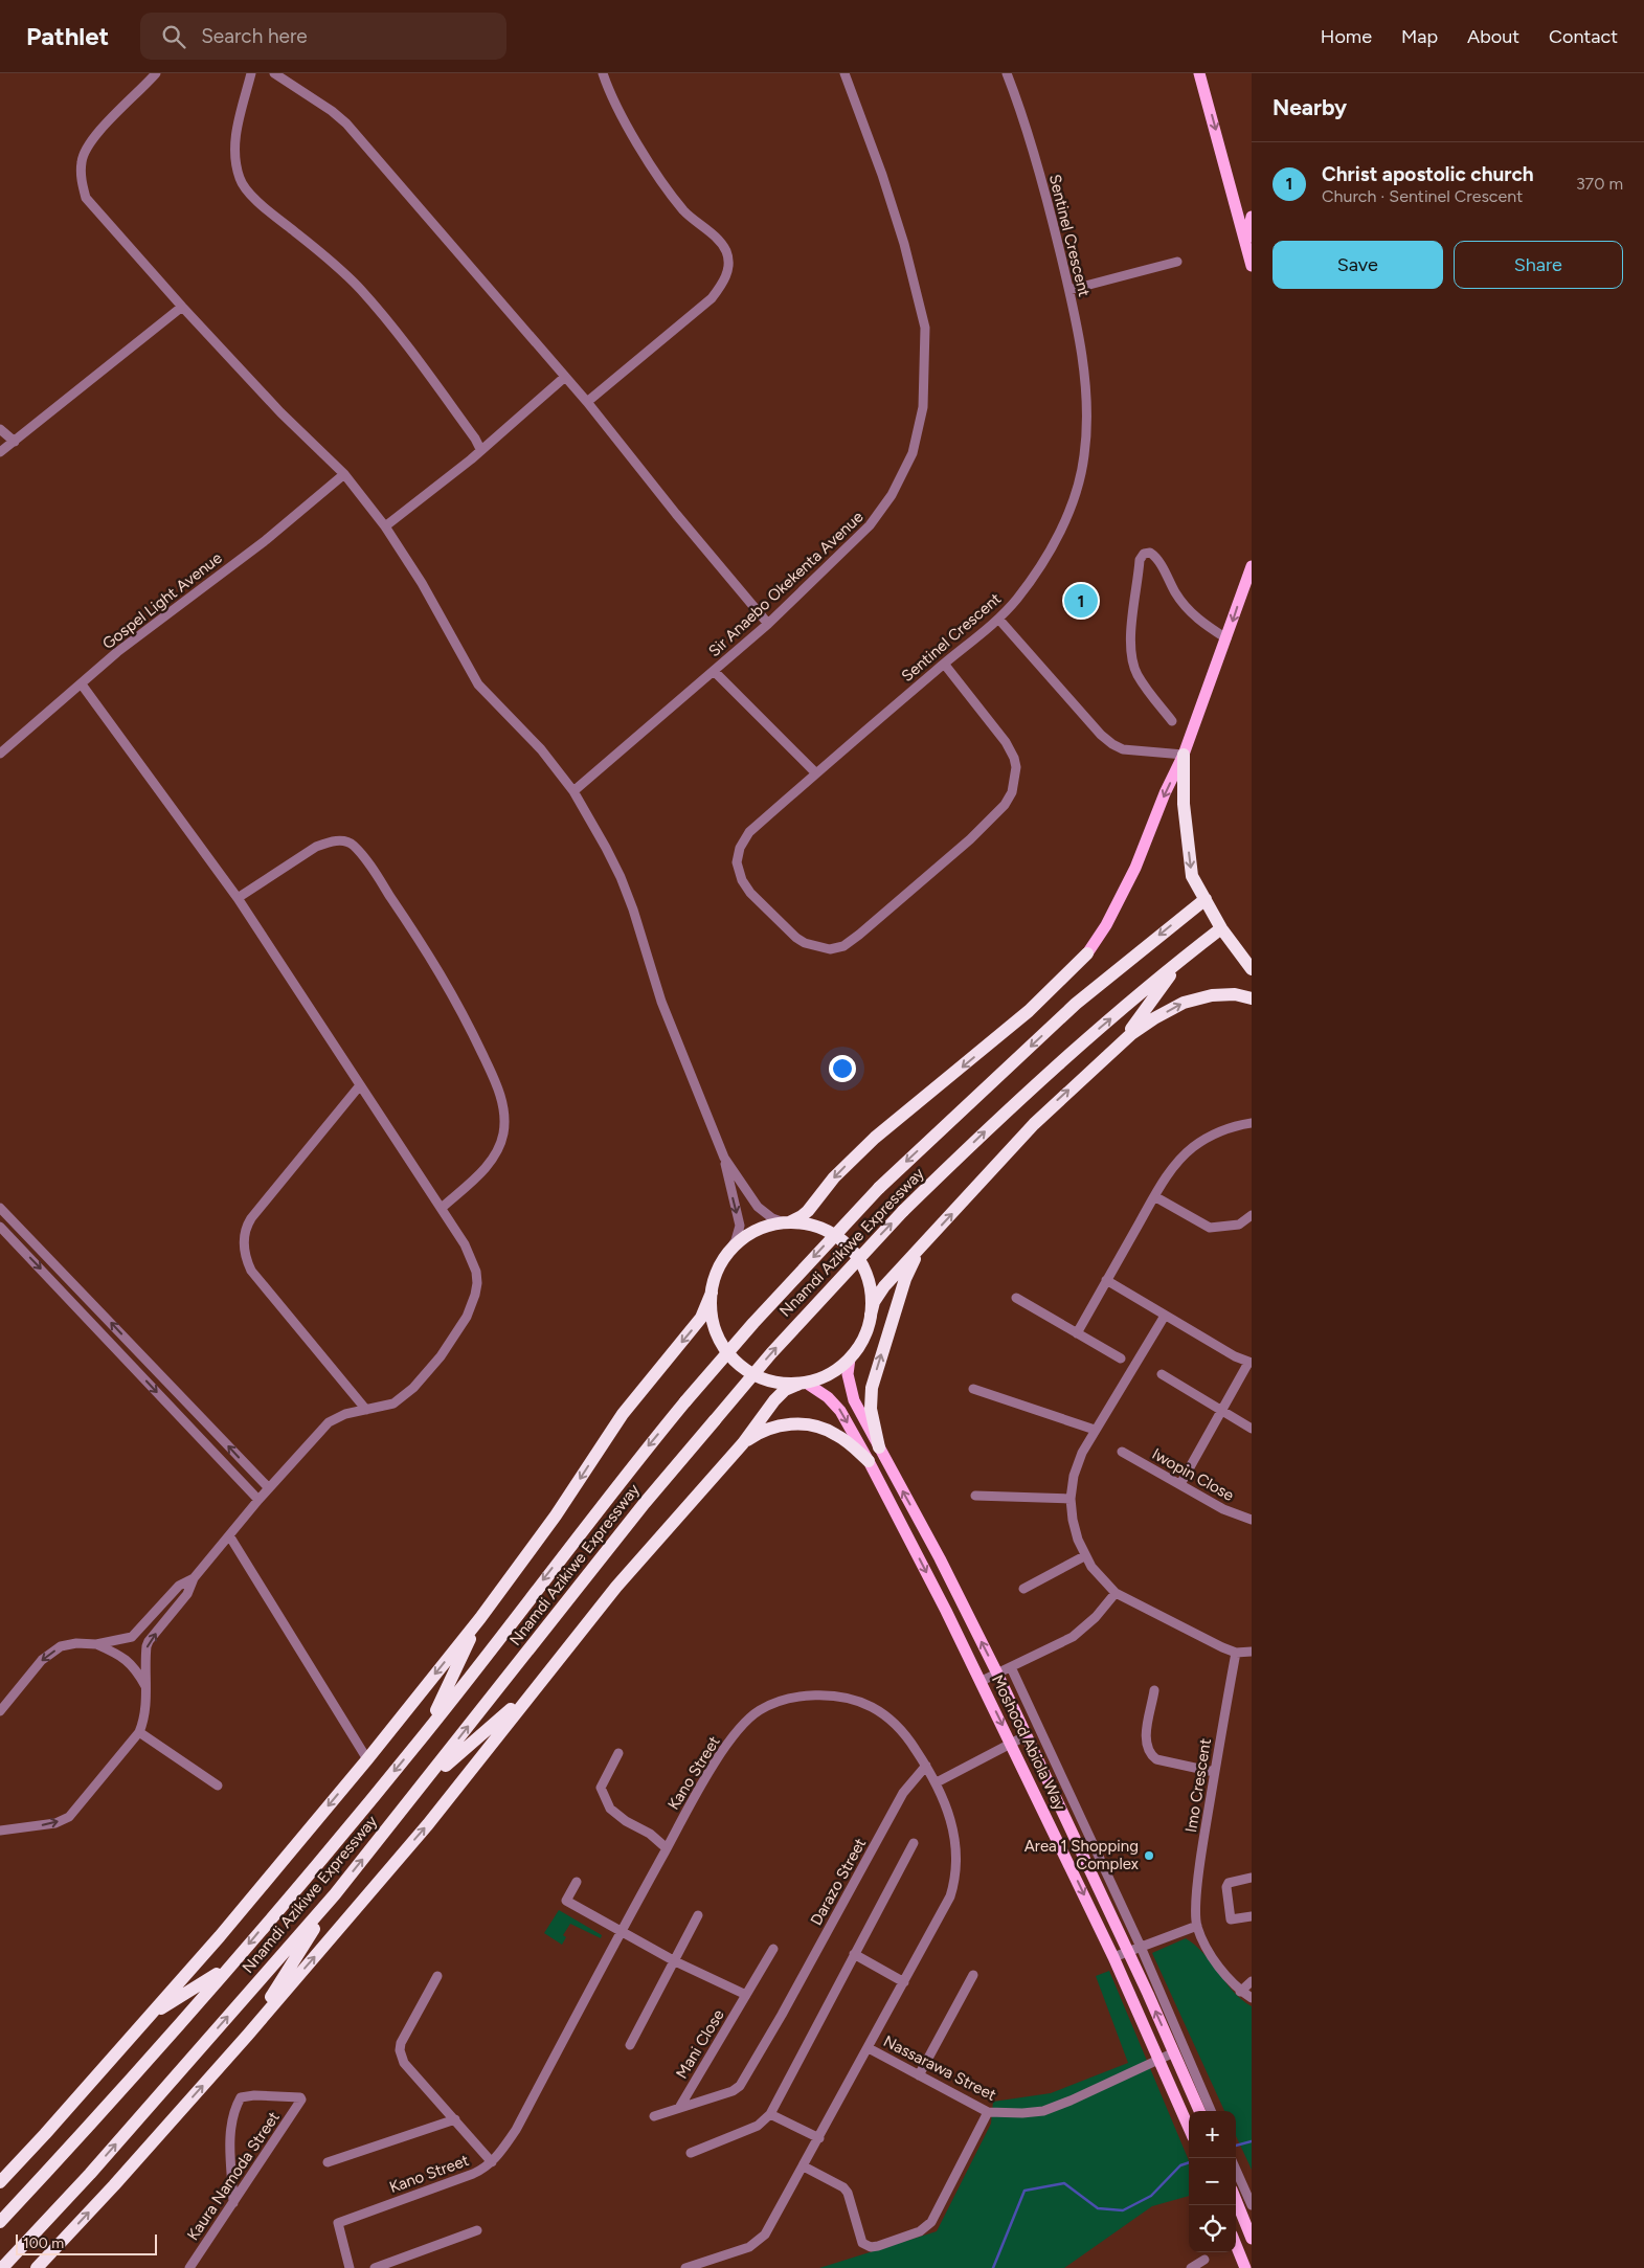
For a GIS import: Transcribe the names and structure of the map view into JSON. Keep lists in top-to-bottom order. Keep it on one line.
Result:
{"streets":{"highway":["Nnamdi Azikiwe Expressway"],"main road":["Moshood Abiola Way"],"street":["Sentinel Crescent","Sir Anaebo Okekenta Avenue","Gospel Light Avenue","Iwopin Close","Kano Street","Imo Crescent","Darazo Street","Mani Close","Nassarawa Street","Kaura Namoda Street"]},"crossings":[["Moshood Abiola Way","Nassarawa Street"],["Kano Street","Darazo Street"],["Kano Street","Nassarawa Street"],["Darazo Street","Mani Close"]],"places":["Area 1 Shopping Complex"],"scale_bar":"100 m","page":{"header":"Pathlet","search":"Search here","nav":["Home","Map","About","Contact"],"heading":"Nearby","list":[{"mark":"1","name":"Christ apostolic church","note":"Church · Sentinel Crescent","value":"370 m"}],"buttons":["Save","Share"],"pins":"1","map_buttons":["+","−"],"scale":"100 m"}}
